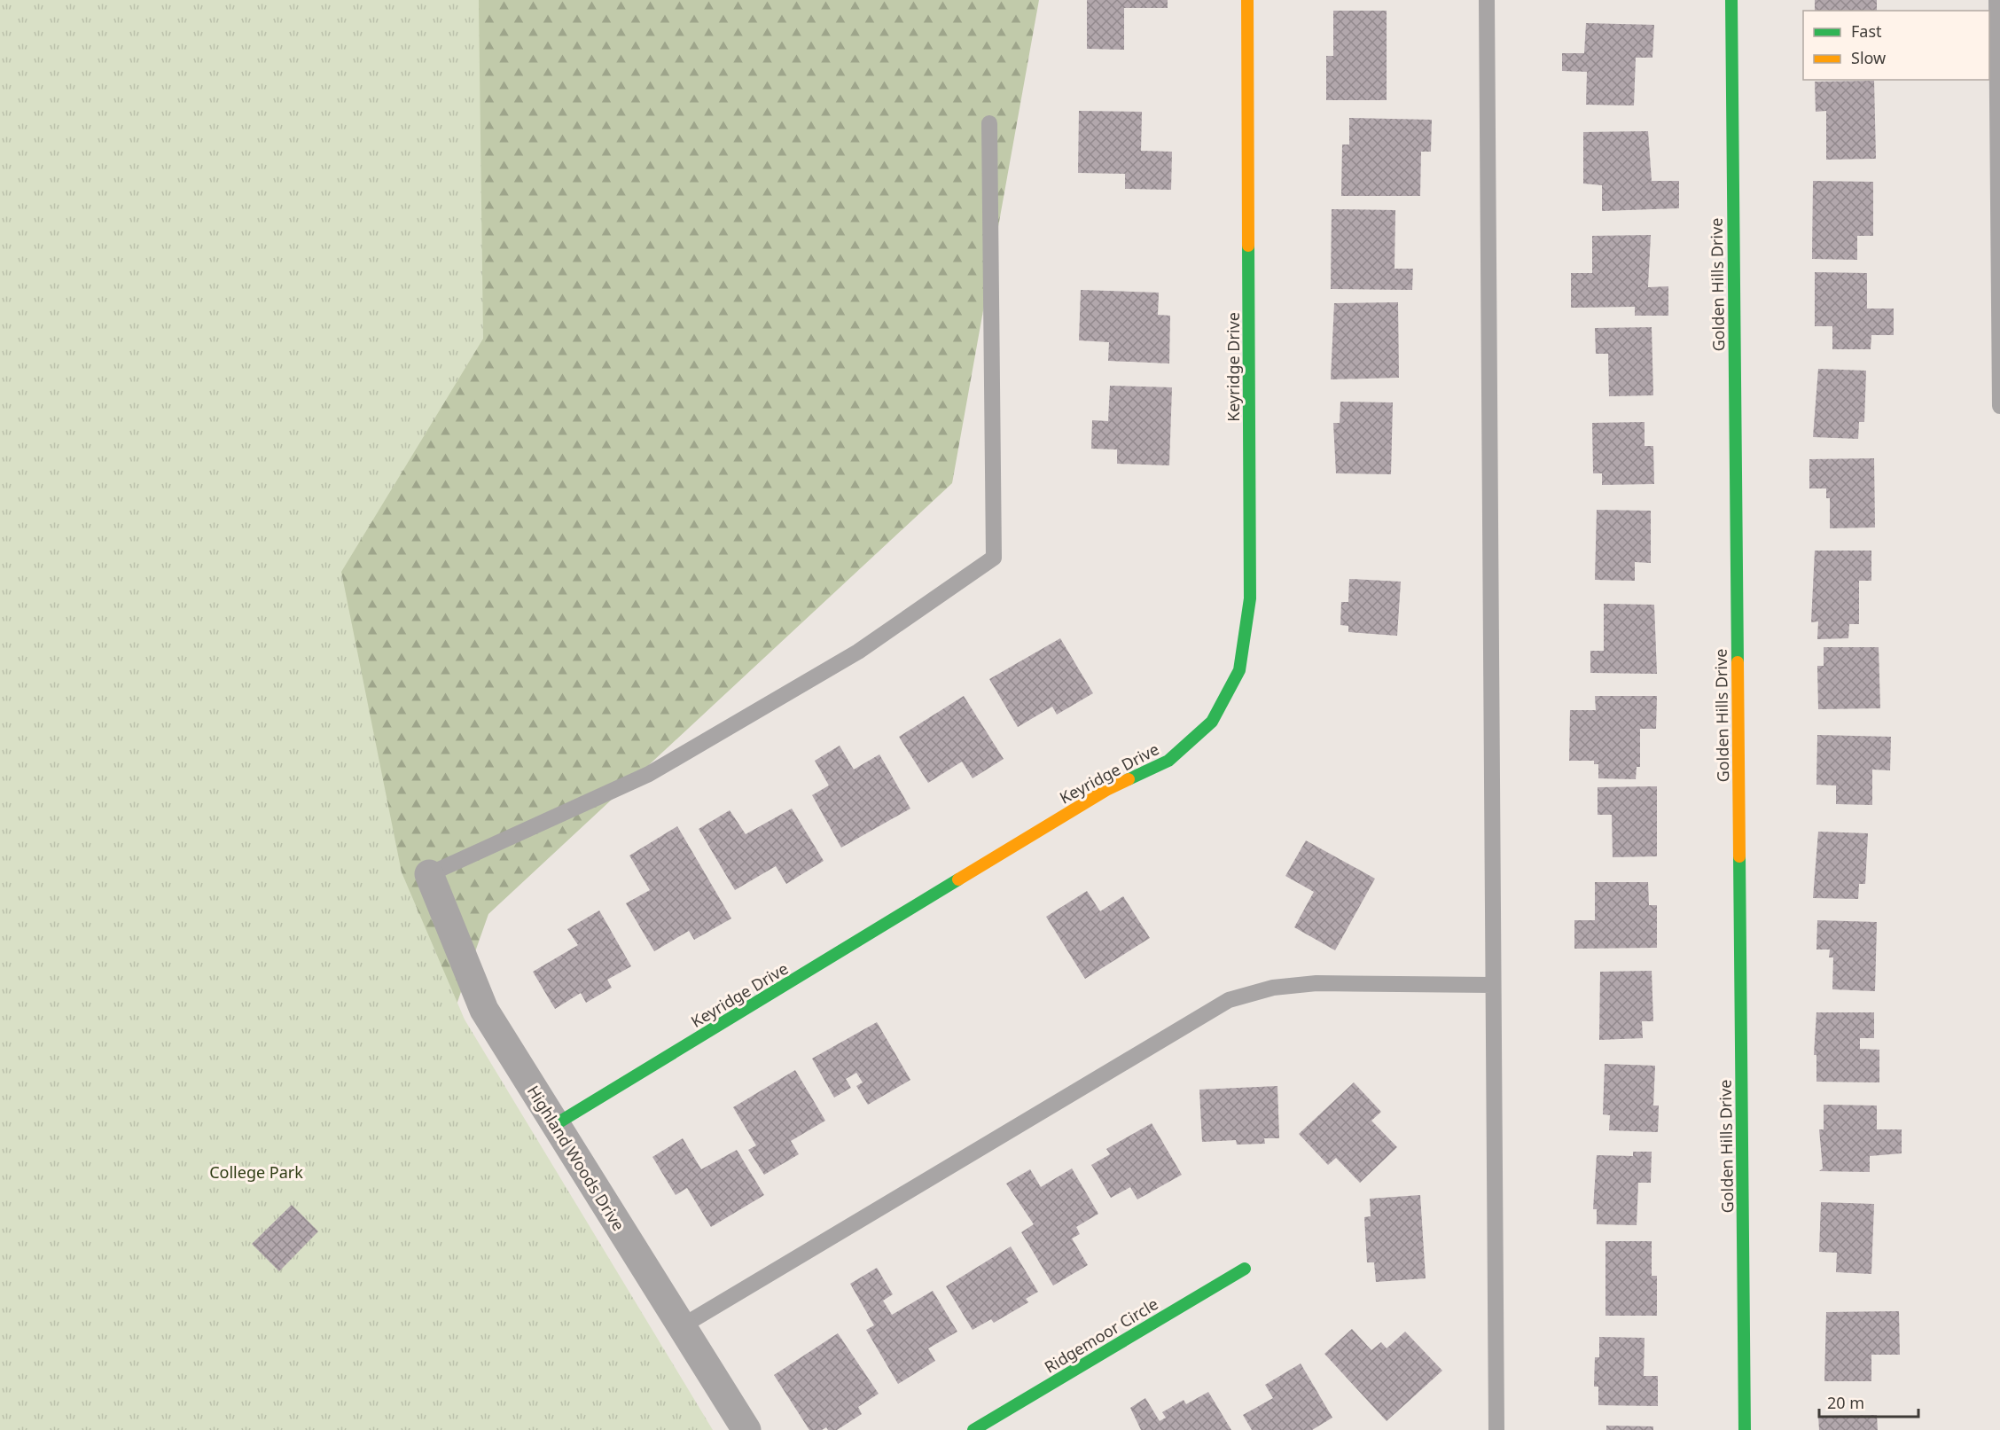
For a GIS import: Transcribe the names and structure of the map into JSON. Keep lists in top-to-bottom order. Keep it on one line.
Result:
{"streets":{"street":["Golden Hills Drive","Keyridge Drive","Highland Woods Drive","Ridgemoor Circle"]},"crossings":[["Keyridge Drive","Highland Woods Drive"]],"parks":["College Park"],"legend":["Fast","Slow"],"scale_bar":"20 m"}
